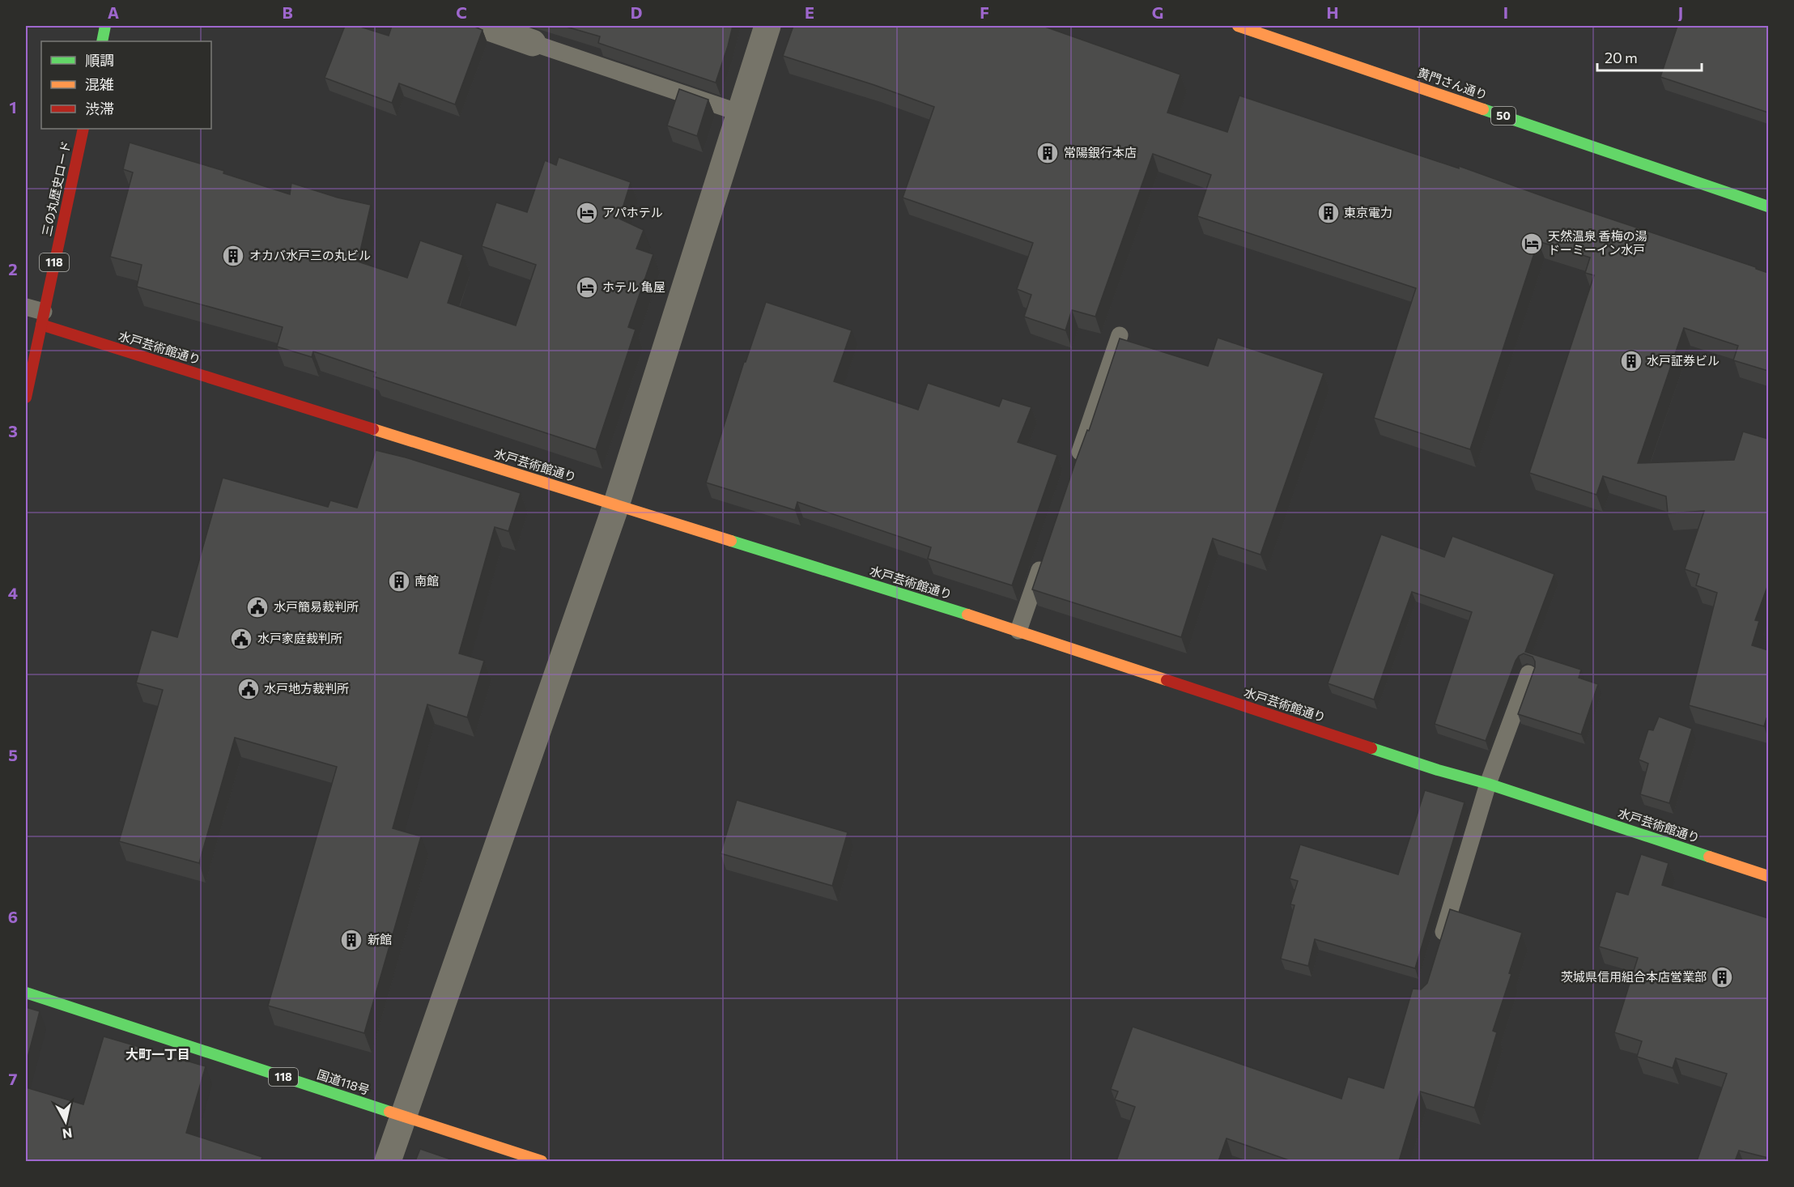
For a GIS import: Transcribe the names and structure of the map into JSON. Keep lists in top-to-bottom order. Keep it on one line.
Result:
{"streets":{"main road":["黄門さん通り","50","三の丸歴史ロード","118","水戸芸術館通り","国道118号"]},"crossings":[["三の丸歴史ロード","水戸芸術館通り"]],"districts":["大町一丁目"],"places":{"building":["常陽銀行本店","東京電力","オカバ水戸三の丸ビル","水戸証券ビル","南館","新館","茨城県信用組合本店営業部"],"hotel":["アパホテル","天然温泉 香梅の湯 ドーミーイン水戸","ホテル 亀屋"],"public building":["水戸簡易裁判所","水戸家庭裁判所","水戸地方裁判所"]},"legend":["順調","混雑","渋滞"],"scale_bar":"20 m","north":"bottom","grid":{"columns":["A","B","C","D","E","F","G","H","I","J"],"rows":["1","2","3","4","5","6","7"]}}
